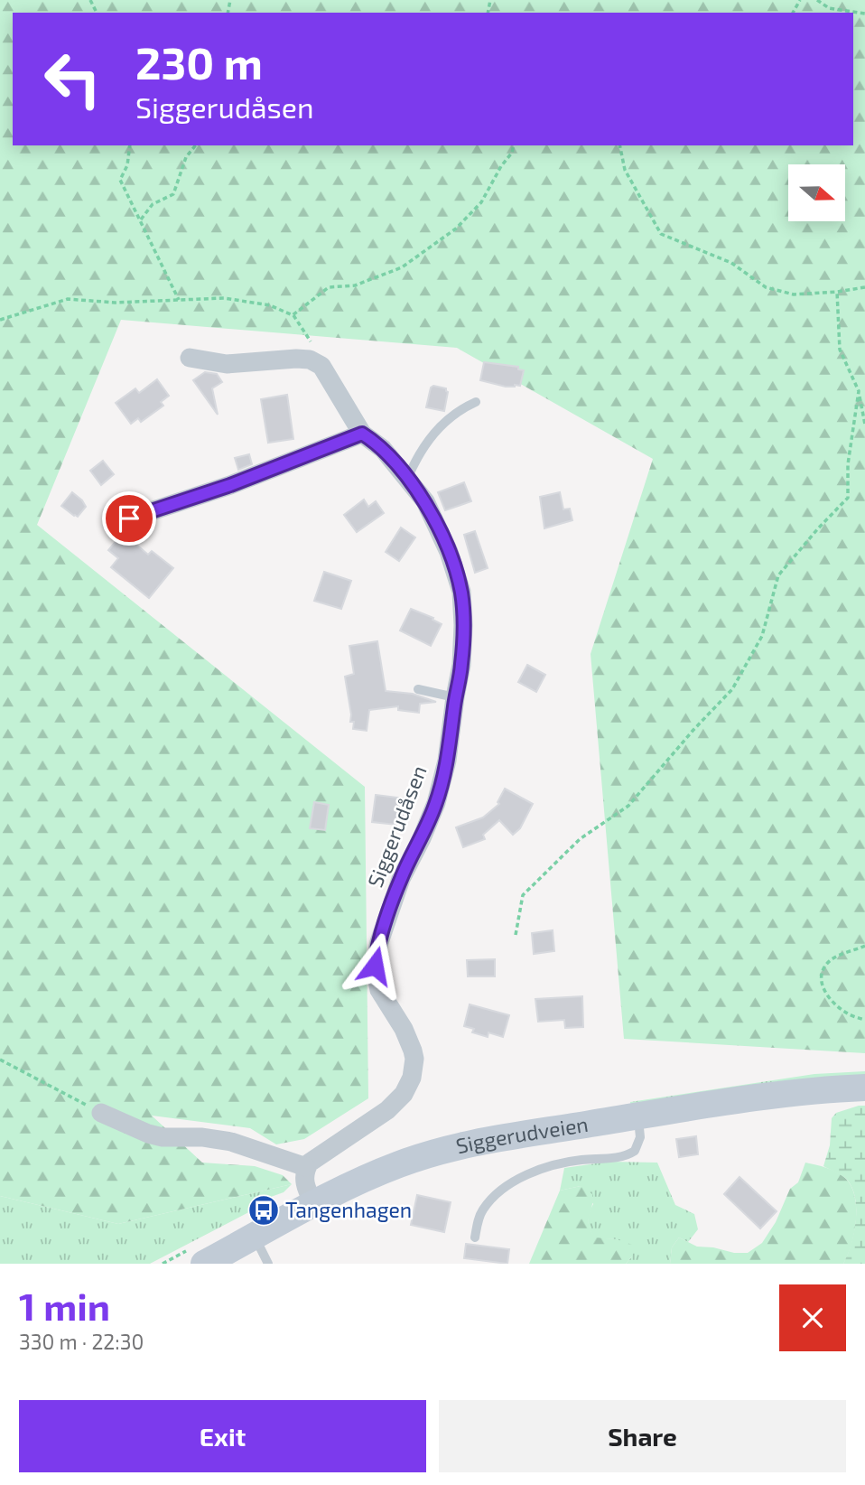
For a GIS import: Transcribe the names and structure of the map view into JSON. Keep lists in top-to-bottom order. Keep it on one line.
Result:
{"streets":{"main road":["Siggerudveien"],"street":["Siggerudåsen"]},"places":{"bus stop":["Tangenhagen"]},"north":"right","page":{"turn":["230 m","Siggerudåsen"],"heading":["1 min","330 m · 22:30"],"buttons":["Exit","Share"]}}
